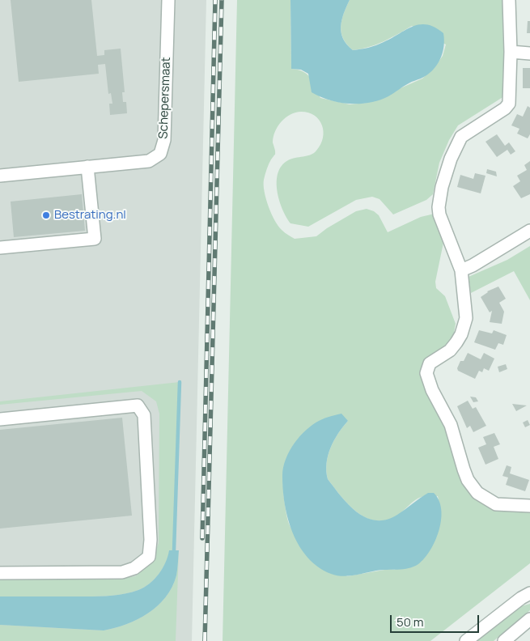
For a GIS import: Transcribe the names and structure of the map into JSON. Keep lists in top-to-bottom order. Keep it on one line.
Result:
{"streets":{"street":["Schepersmaat"]},"places":["Bestrating.nl"],"scale_bar":"50 m"}
